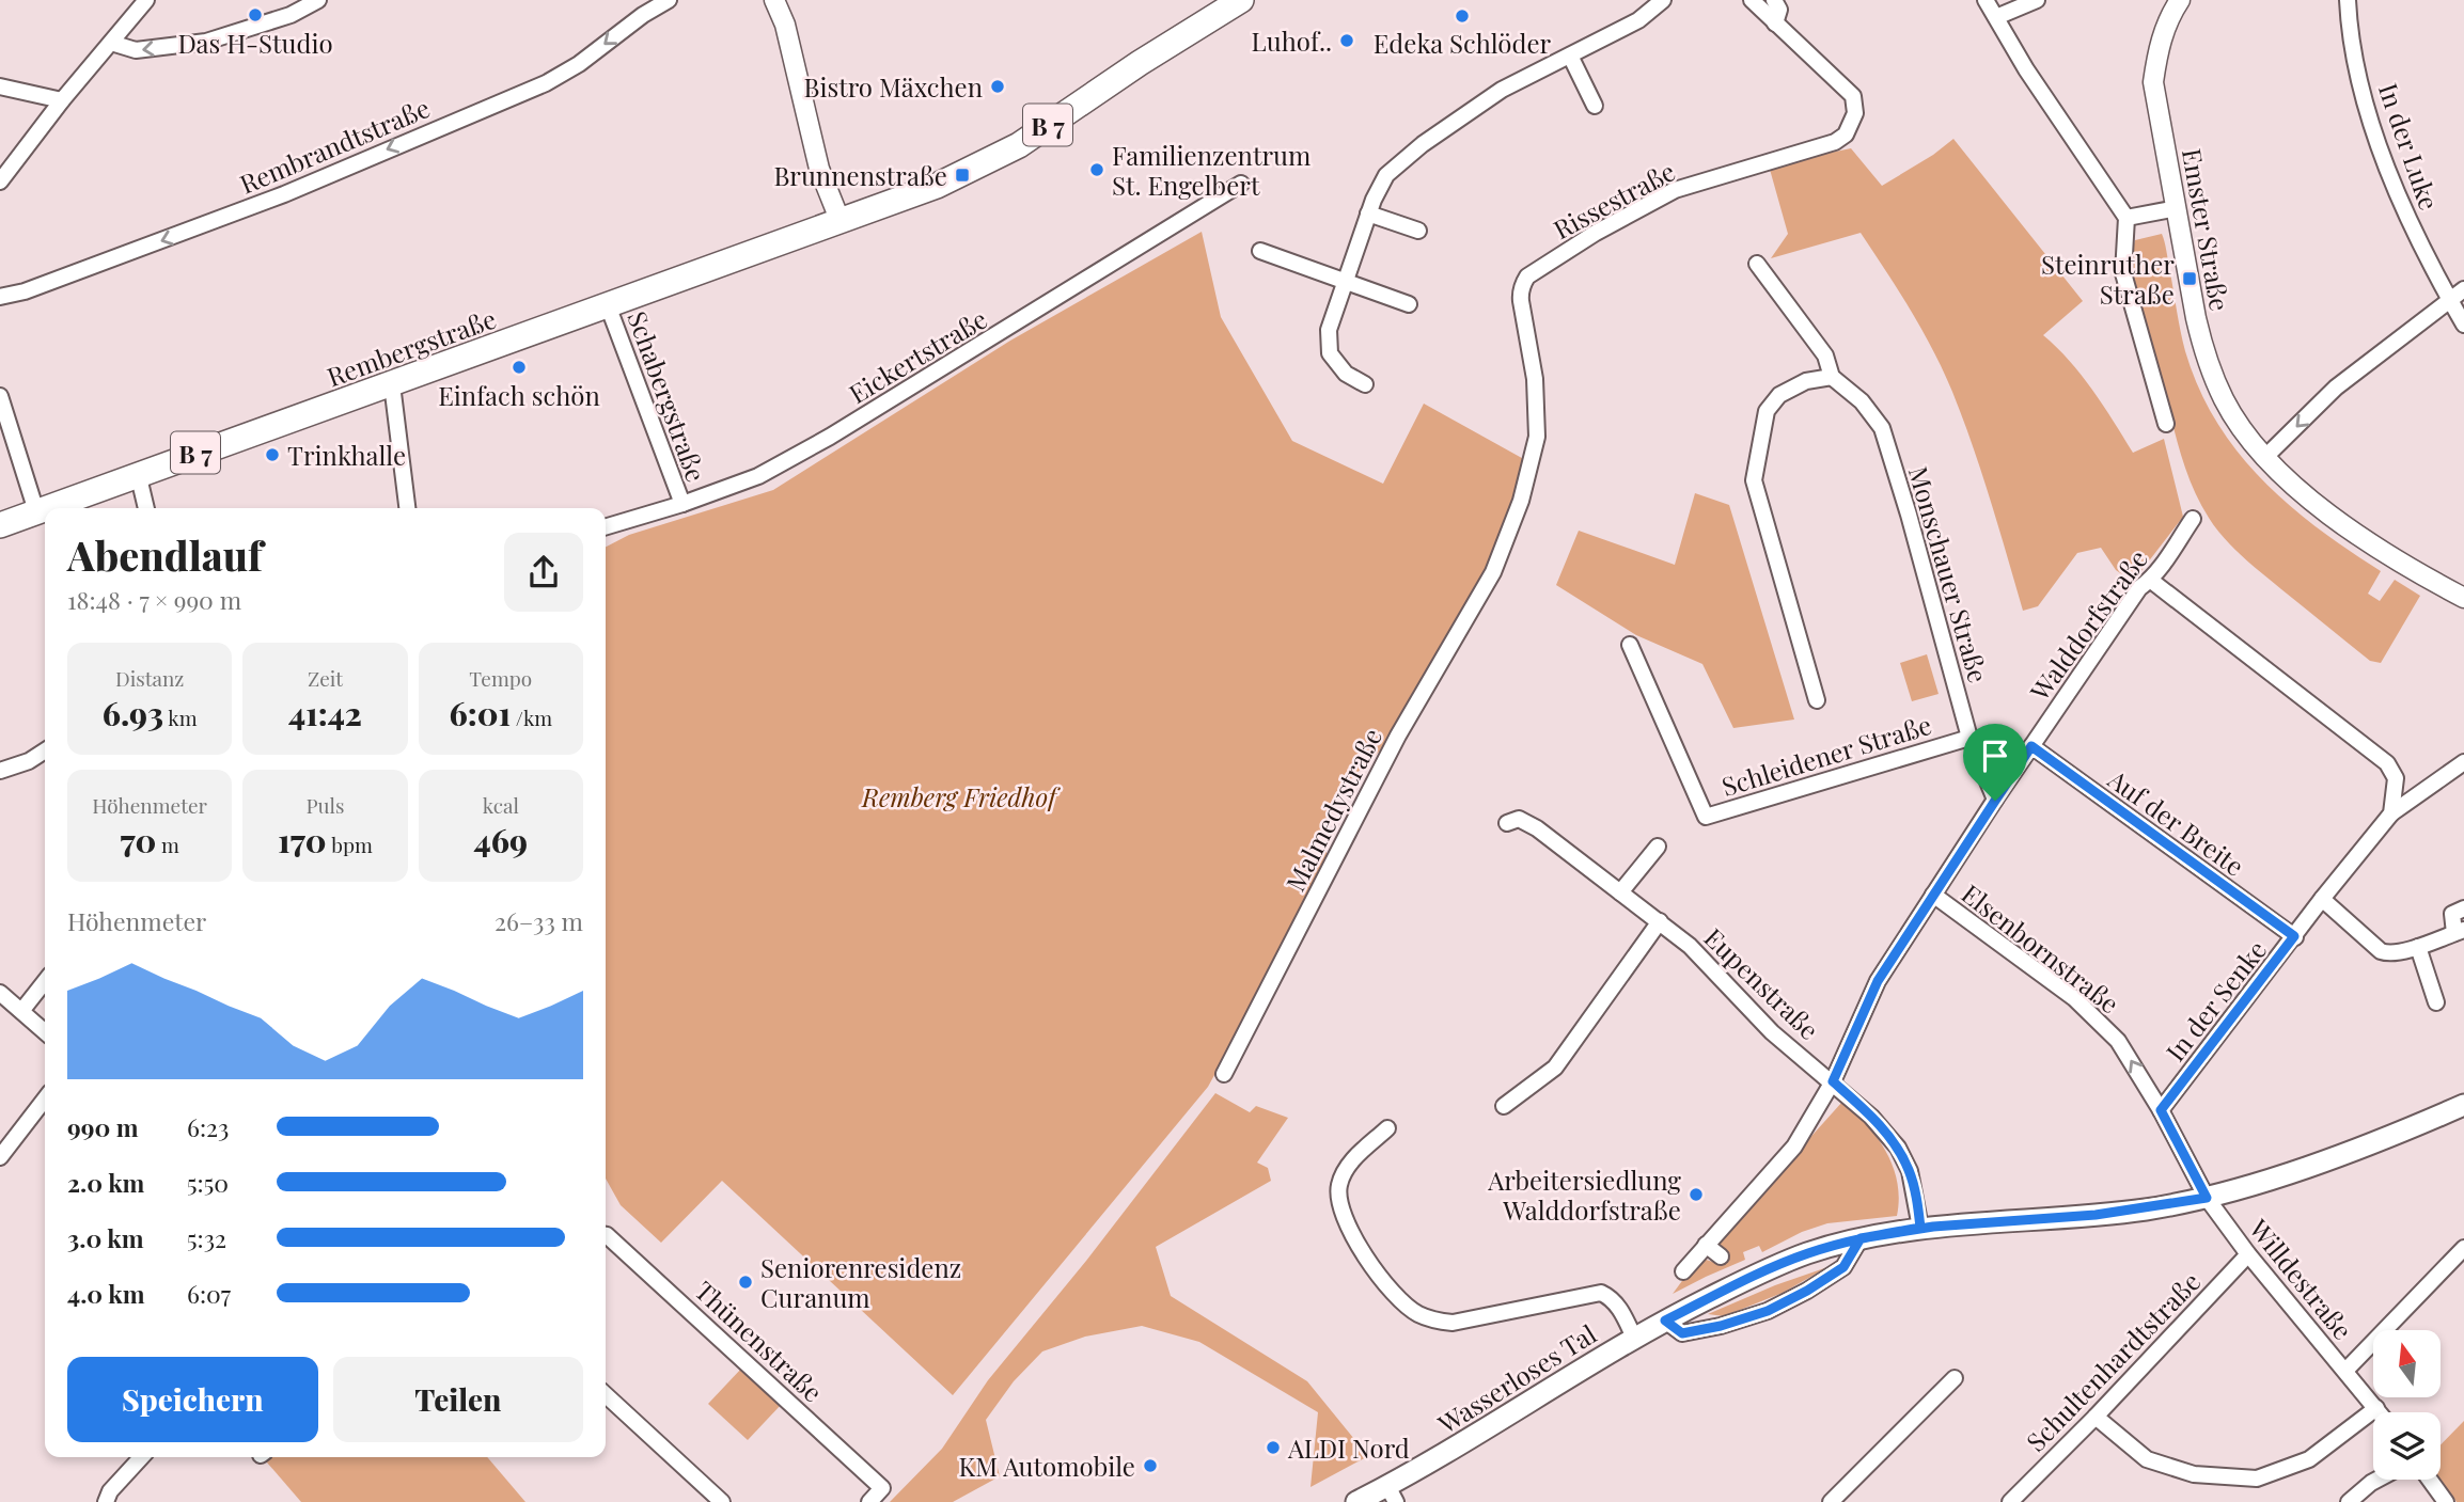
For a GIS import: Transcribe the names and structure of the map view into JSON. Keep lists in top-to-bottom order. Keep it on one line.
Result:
{"streets":{"main road":["B 7","Rembergstraße","Wasserloses Tal"],"street":["Rembrandtstraße","In der Luke","Rissestraße","Emster Straße","Eickertstraße","Schabergstraße","Monschauer Straße","Walddorfstraße","Schleidener Straße","Malmedystraße","Auf der Breite","Elsenbornstraße","Eupenstraße","In der Senke","Willdestraße","Thünenstraße","Schultenhardtstraße"]},"crossings":[["B 7","Rembergstraße"],["Rissestraße","Malmedystraße"],["Rembergstraße","Schabergstraße"],["Eickertstraße","Schabergstraße"],["Monschauer Straße","Walddorfstraße"],["Monschauer Straße","Schleidener Straße"],["Walddorfstraße","Auf der Breite"],["Walddorfstraße","Elsenbornstraße"],["Walddorfstraße","Eupenstraße"],["Auf der Breite","In der Senke"],["Elsenbornstraße","In der Senke"],["Elsenbornstraße","Willdestraße"],["Elsenbornstraße","Wasserloses Tal"],["Eupenstraße","Wasserloses Tal"],["Willdestraße","Schultenhardtstraße"],["Willdestraße","Wasserloses Tal"]],"one_way":["Rembrandtstraße","Elsenbornstraße"],"parks":["Remberg Friedhof"],"places":{"other":["Das H-Studio","Edeka Schlöder","Luhof..","Bistro Mäxchen","Familienzentrum St. Engelbert","Einfach schön","Trinkhalle","Arbeitersiedlung Walddorfstraße","Seniorenresidenz Curanum","ALDI Nord","KM Automobile"],"transit":["Brunnenstraße","Steinruther Straße"]},"north":"top","page":{"heading":["Abendlauf","18:48 · 7 × 990 m"],"stats":[["Distanz","6.93 km"],["Zeit","41:42"],["Tempo","6:01 /km"],["Höhenmeter","70 m"],["Puls","170 bpm"],["kcal","469"]],"chart":["Höhenmeter","26–33 m"],"list":[{"name":"990 m","note":"6:23"},{"name":"2.0 km","note":"5:50"},{"name":"3.0 km","note":"5:32"},{"name":"4.0 km","note":"6:07"}],"buttons":["Speichern","Teilen"]}}
